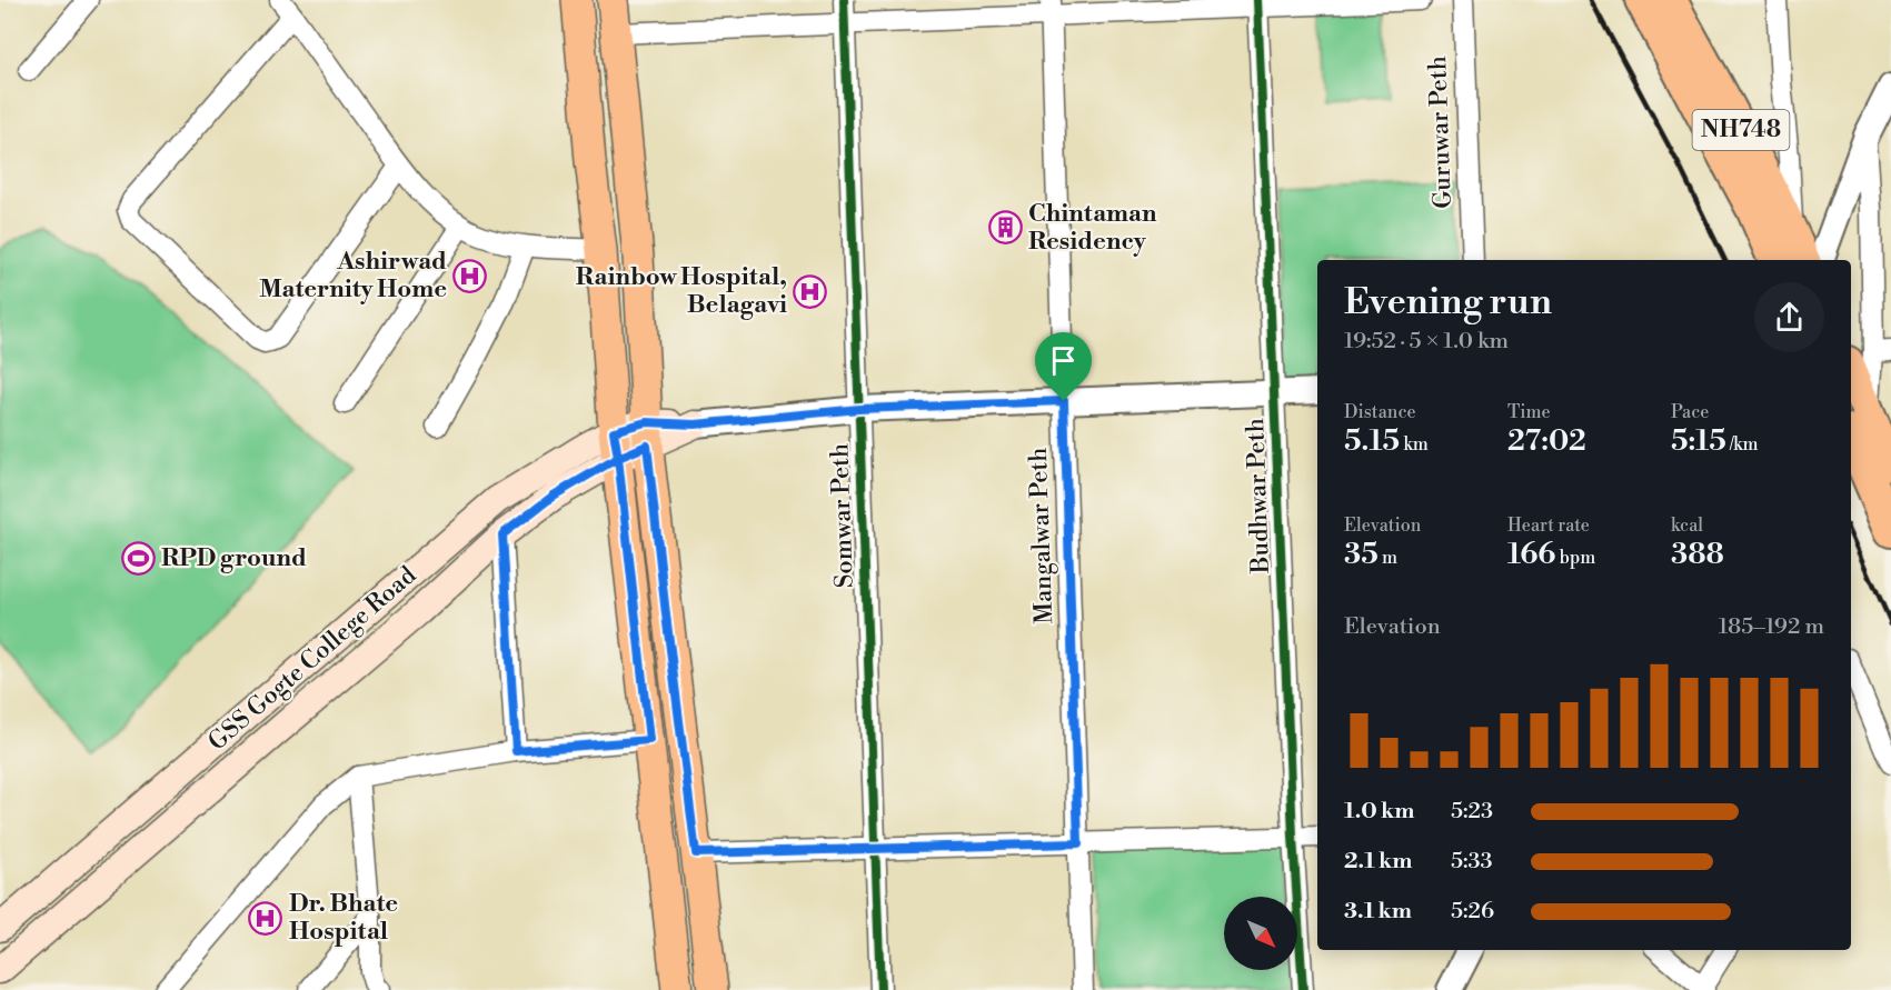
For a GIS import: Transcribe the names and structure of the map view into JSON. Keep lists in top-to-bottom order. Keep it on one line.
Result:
{"streets":{"highway":["NH748"],"main road":["GSS Gogte College Road"],"street":["Guruwar Peth","Budhwar Peth","Somwar Peth","Mangalwar Peth"]},"places":{"building":["Chintaman Residency"],"hospital":["Ashirwad Maternity Home","Rainbow Hospital, Belagavi","Dr. Bhate Hospital"],"sports":["RPD ground"]},"north":"bottom right","page":{"heading":["Evening run","19:52 · 5 × 1.0 km"],"stats":[["Distance","5.15 km"],["Time","27:02"],["Pace","5:15 /km"],["Elevation","35 m"],["Heart rate","166 bpm"],["kcal","388"]],"chart":["Elevation","185–192 m"],"list":[{"name":"1.0 km","note":"5:23"},{"name":"2.1 km","note":"5:33"},{"name":"3.1 km","note":"5:26"}]}}
